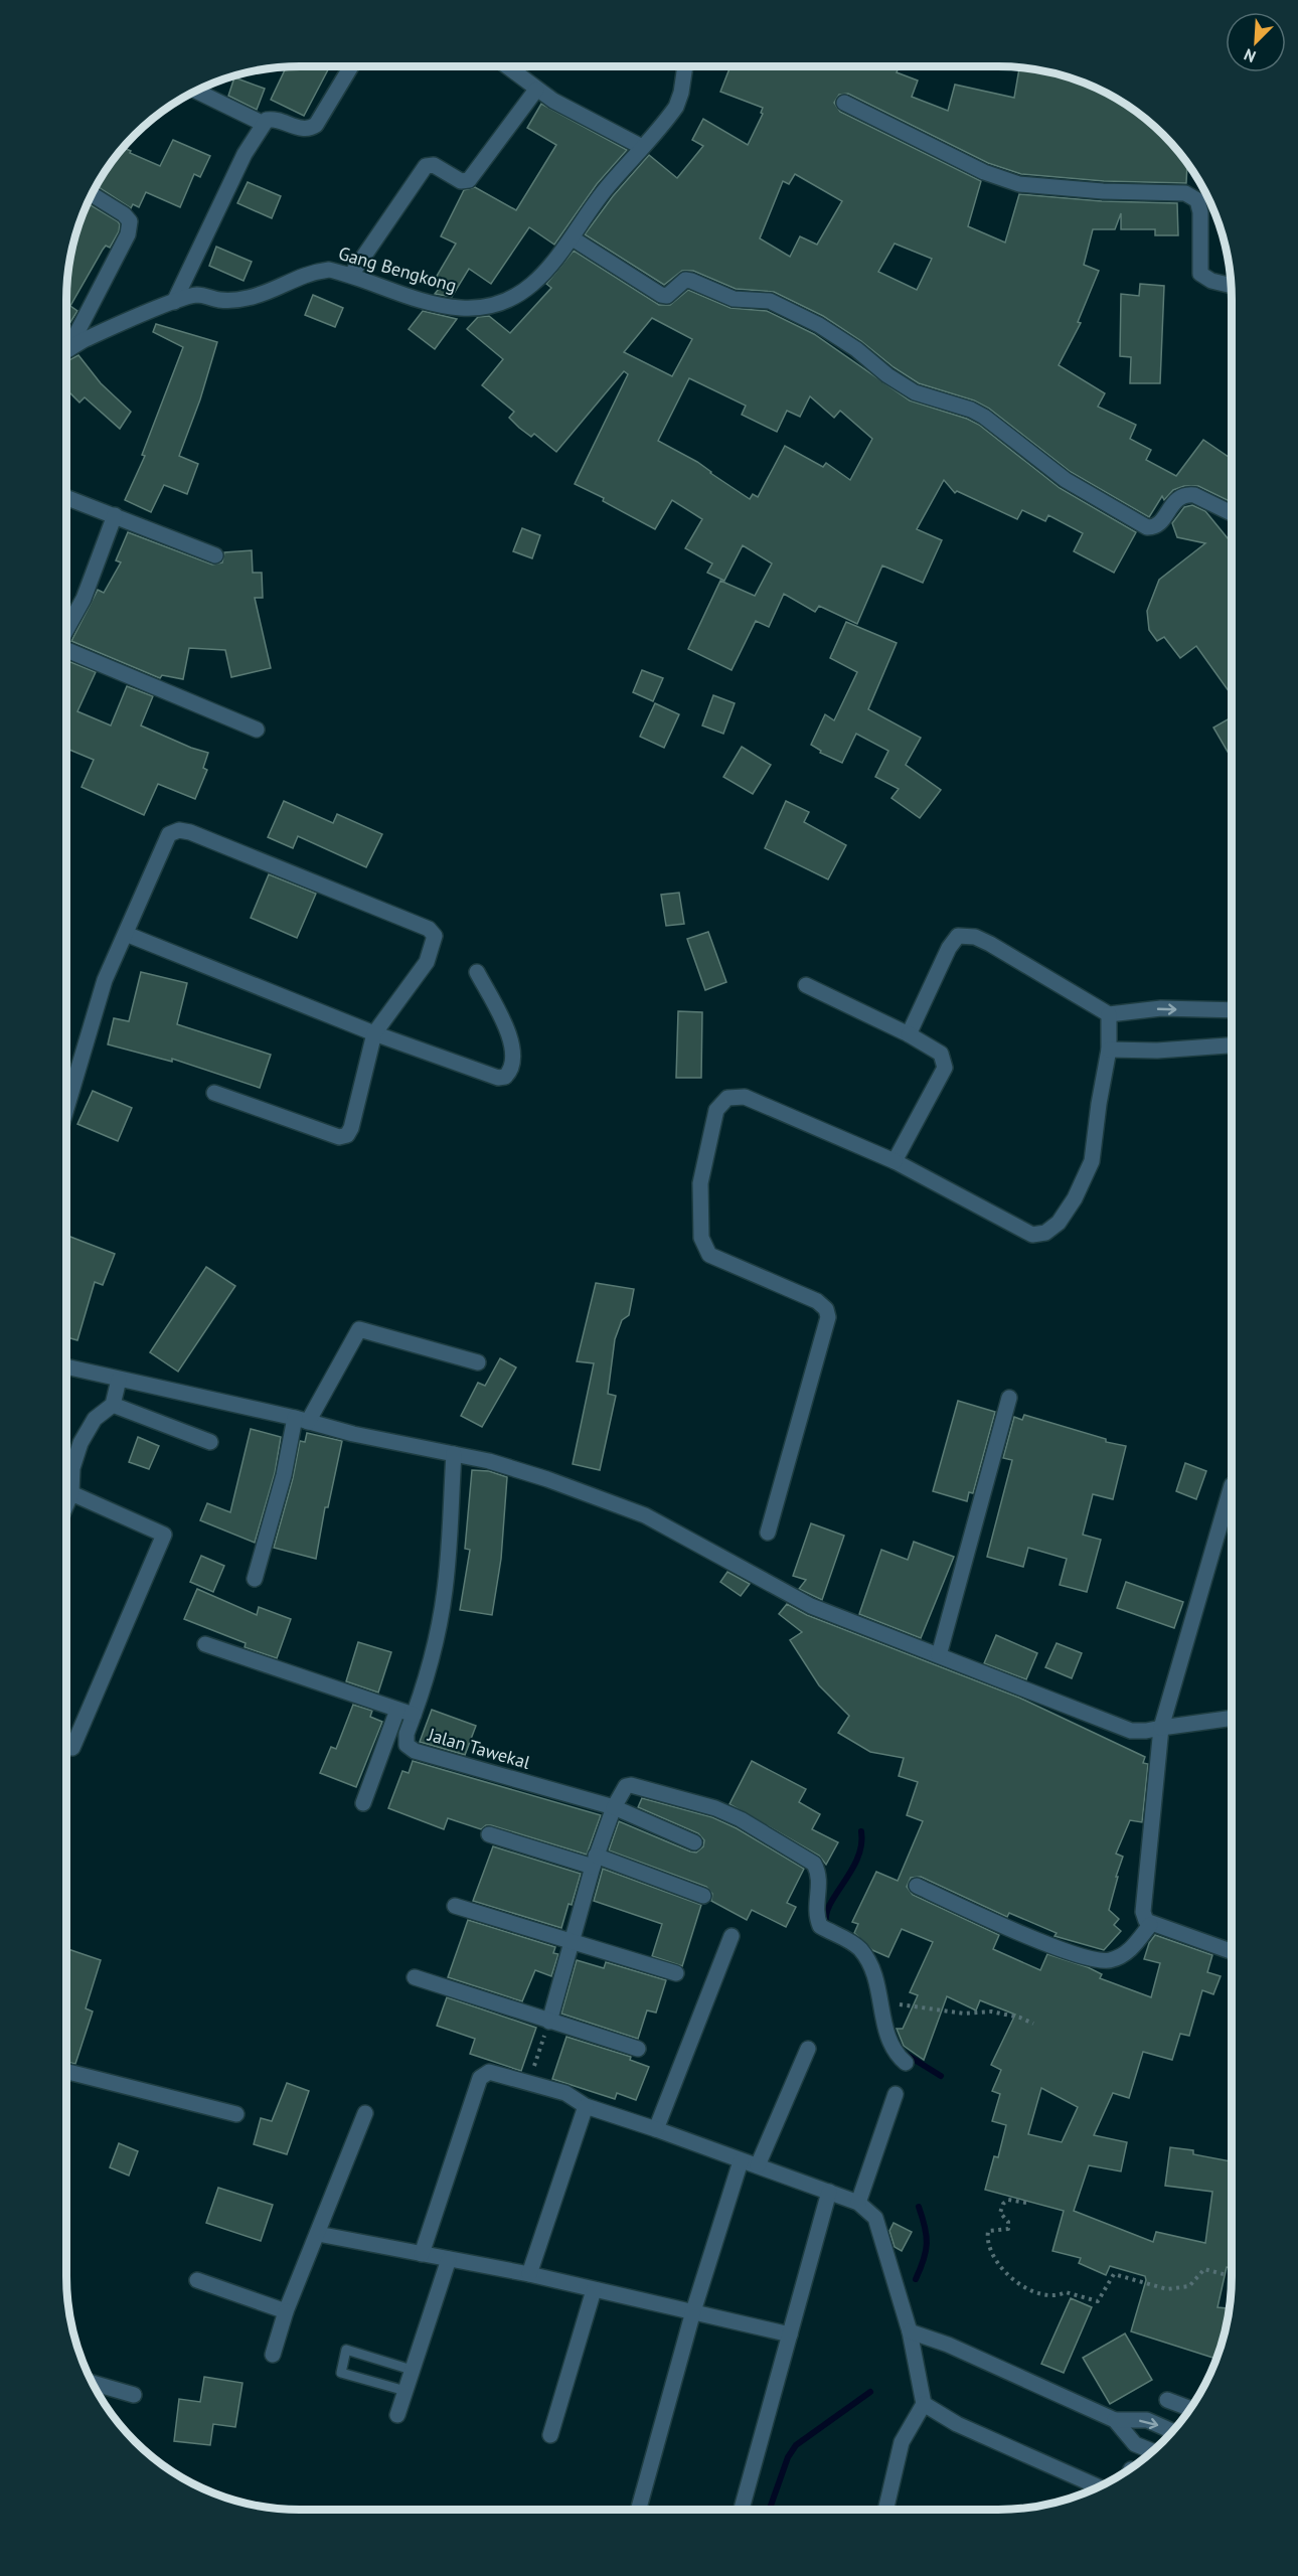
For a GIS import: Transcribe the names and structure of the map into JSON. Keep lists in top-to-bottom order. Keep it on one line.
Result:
{"streets":{"street":["Gang Bengkong","Jalan Tawekal"]},"north":"bottom left"}
